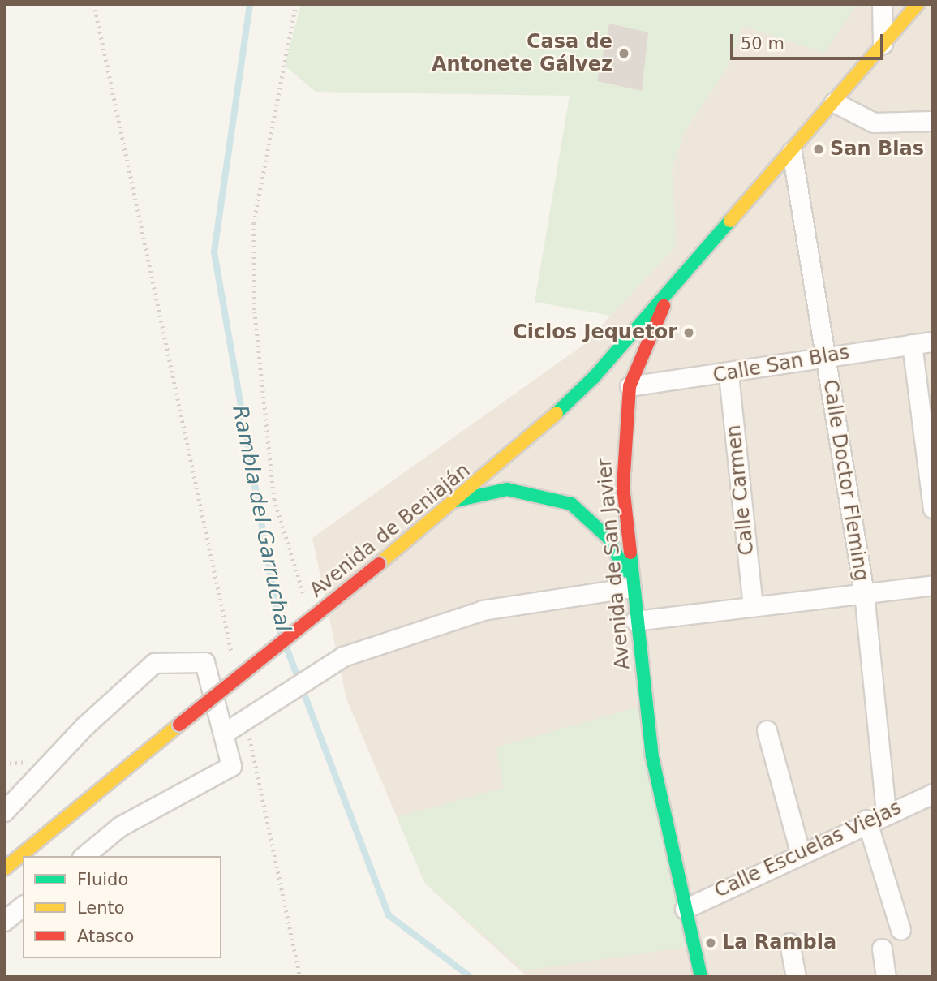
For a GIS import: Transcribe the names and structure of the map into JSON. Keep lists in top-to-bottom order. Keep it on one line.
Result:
{"streets":{"main road":["Avenida de Beniaján","Avenida de San Javier"],"street":["Calle San Blas","Calle Doctor Fleming","Calle Carmen","Calle Escuelas Viejas"]},"crossings":[["Calle San Blas","Calle Doctor Fleming"],["Calle San Blas","Calle Carmen"],["Calle San Blas","Avenida de San Javier"],["Calle Doctor Fleming","Avenida de San Javier"],["Calle Doctor Fleming","Calle Escuelas Viejas"],["Avenida de Beniaján","Avenida de San Javier"],["Avenida de San Javier","Calle Escuelas Viejas"]],"water":["Rambla del Garruchal"],"places":["Casa de Antonete Gálvez","San Blas","Ciclos Jequetor","La Rambla"],"legend":["Fluido","Lento","Atasco"],"scale_bar":"50 m"}
